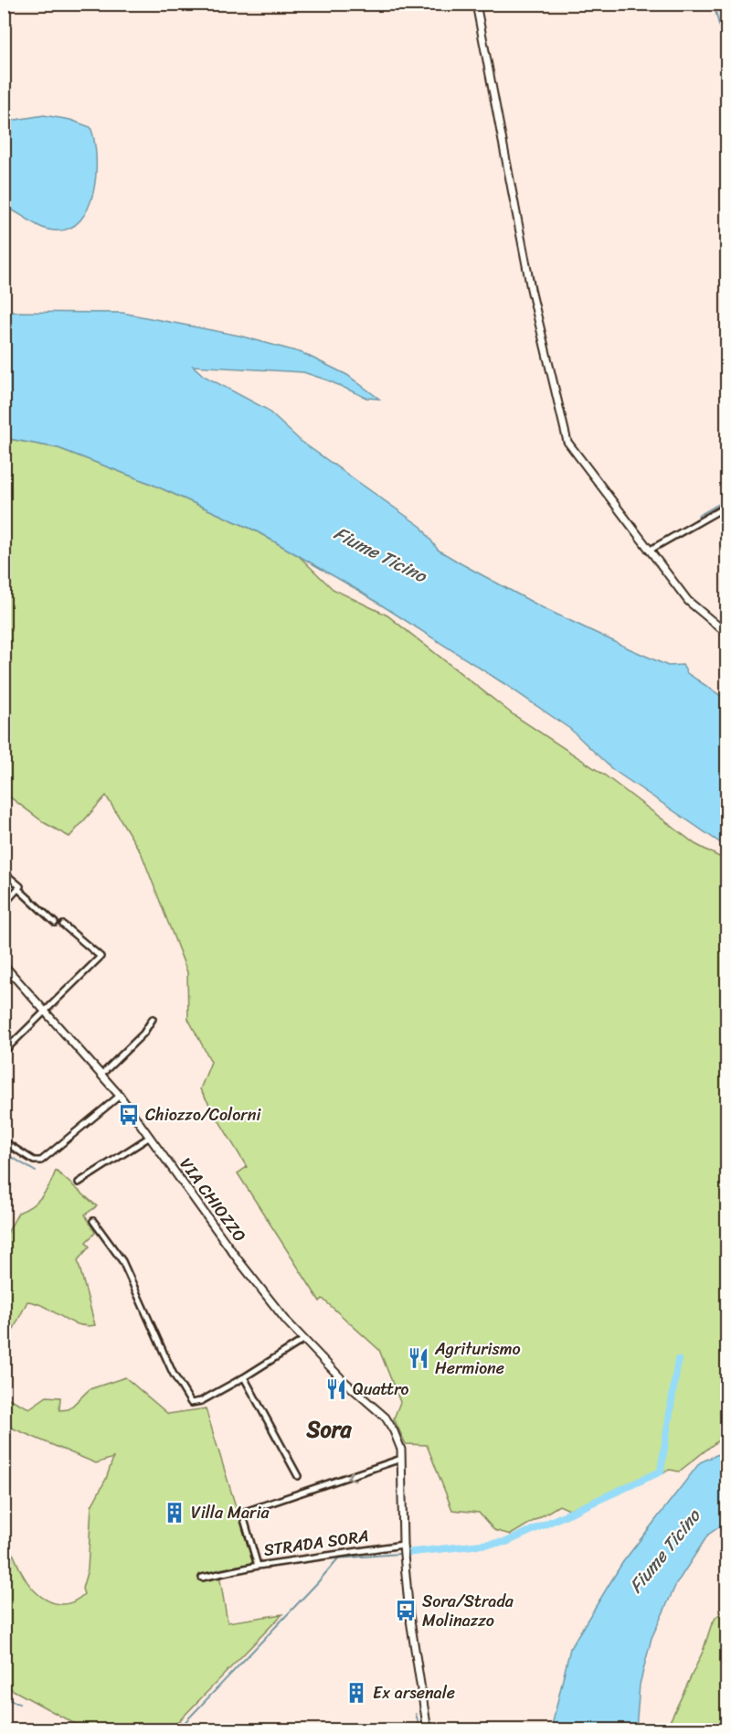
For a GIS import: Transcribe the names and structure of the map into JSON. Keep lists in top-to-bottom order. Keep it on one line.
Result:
{"streets":{"street":["VIA CHIOZZO","STRADA SORA"]},"one_way":["STRADA SORA"],"districts":["Sora"],"water":["Fiume Ticino"],"places":{"bus stop":["Chiozzo/Colorni","Sora/Strada Molinazzo"],"restaurant":["Agriturismo Hermione","Quattro"],"building":["Villa Maria","Ex arsenale"]}}
